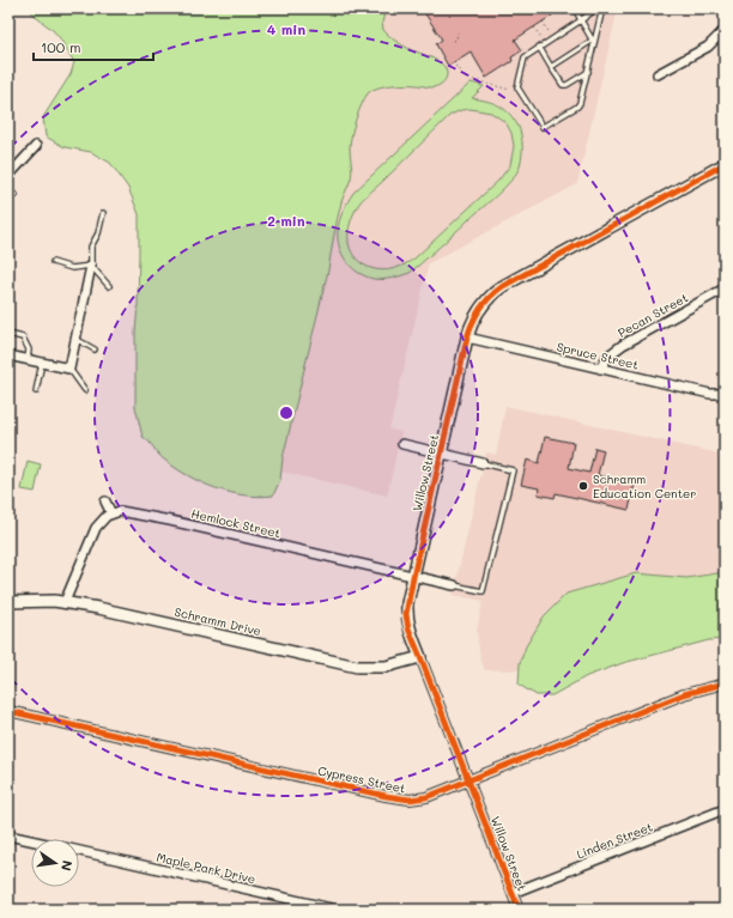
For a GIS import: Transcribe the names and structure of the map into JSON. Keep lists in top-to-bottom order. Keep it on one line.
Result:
{"streets":{"street":["Pecan Street","Spruce Street","Willow Street","Hemlock Street","Schramm Drive","Cypress Street","Linden Street","Maple Park Drive"]},"crossings":[["Pecan Street","Spruce Street"],["Spruce Street","Willow Street"],["Willow Street","Hemlock Street"],["Willow Street","Schramm Drive"],["Willow Street","Cypress Street"],["Willow Street","Linden Street"]],"places":["Schramm Education Center"],"scale_bar":"100 m","north":"right","rings":["4 min","2 min"]}
